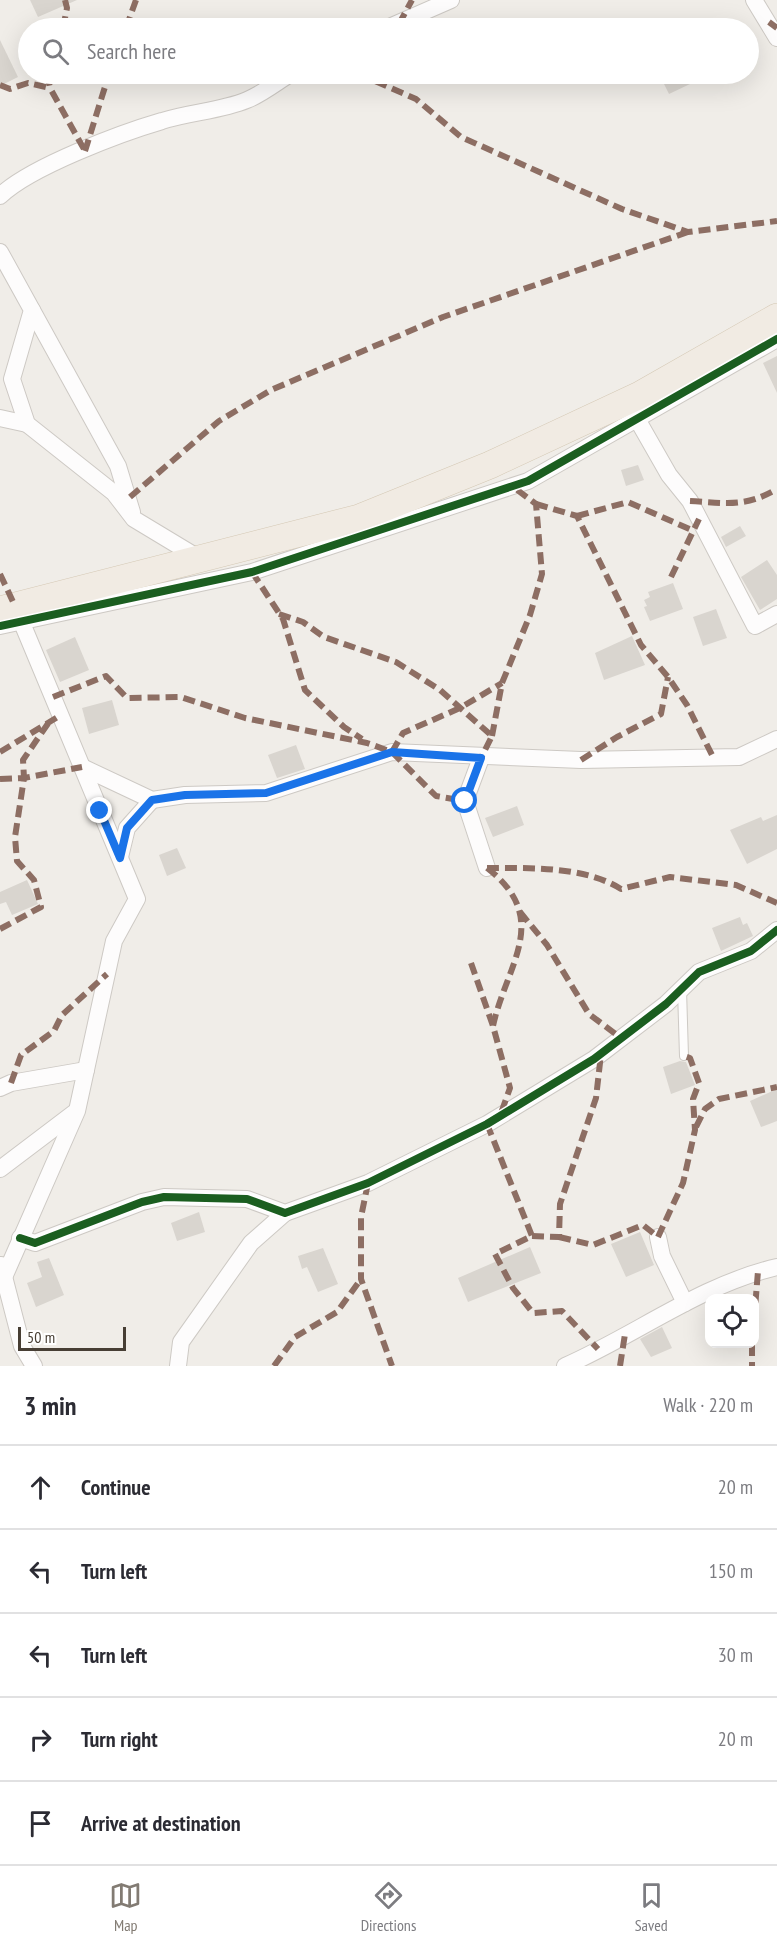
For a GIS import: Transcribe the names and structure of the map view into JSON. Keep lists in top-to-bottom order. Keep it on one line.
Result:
{"scale_bar":"50 m","page":{"search":"Search here","scale":"50 m","heading":["3 min","Walk · 220 m"],"list":[["Continue","20 m"],["Turn left","150 m"],["Turn left","30 m"],["Turn right","20 m"],"Arrive at destination"],"nav":["Map","Directions","Saved"]}}
